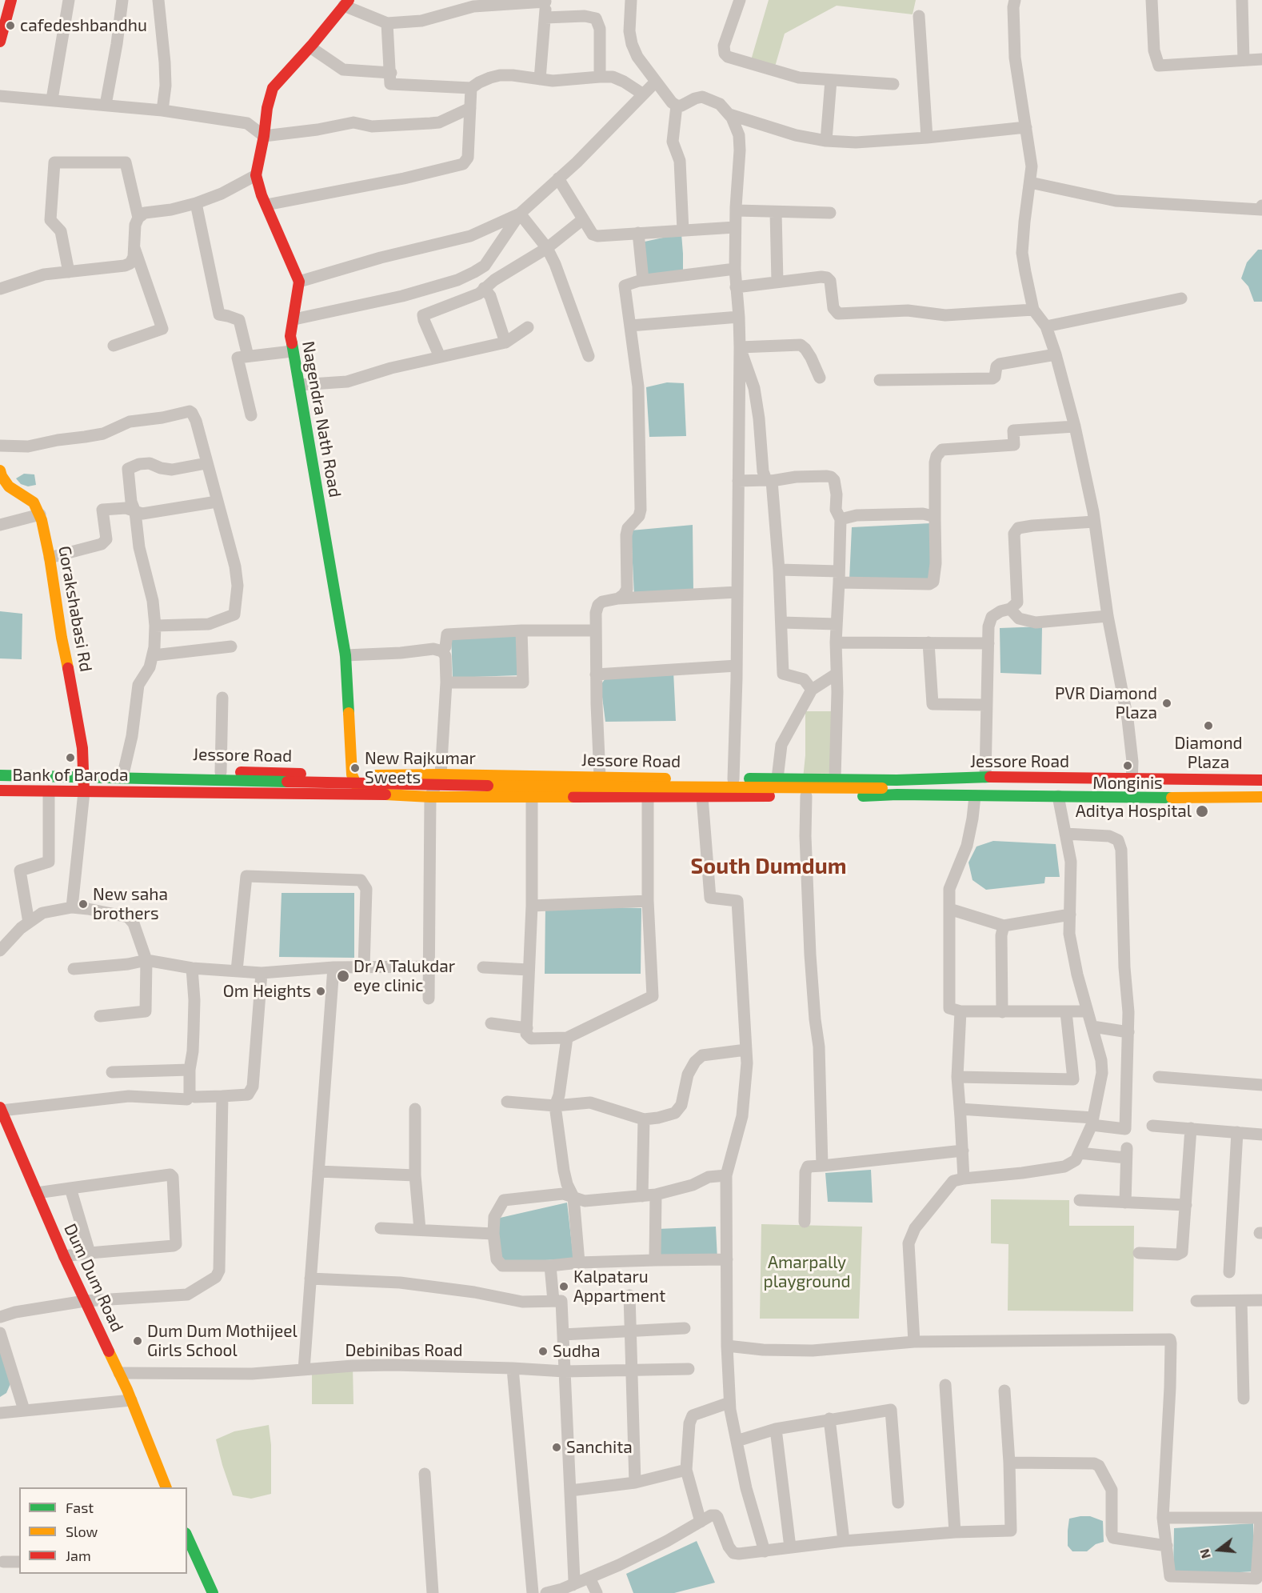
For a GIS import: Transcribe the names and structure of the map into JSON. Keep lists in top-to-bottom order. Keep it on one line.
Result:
{"streets":{"main road":["Nagendra Nath Road","Gorakshabasi Rd","Jessore Road","Dum Dum Road"],"street":["Debinibas Road"]},"crossings":[["Nagendra Nath Road","Jessore Road"],["Gorakshabasi Rd","Jessore Road"],["Dum Dum Road","Debinibas Road"]],"districts":["South Dumdum"],"parks":["Amarpally playground"],"places":["cafedeshbandhu","PVR Diamond Plaza","Diamond Plaza","Bank of Baroda","Monginis","New Rajkumar Sweets","Aditya Hospital","New saha brothers","Dr A Talukdar eye clinic","Om Heights","Kalpataru Appartment","Dum Dum Mothijeel Girls School","Sudha","Sanchita"],"legend":["Fast","Slow","Jam"],"north":"left"}
